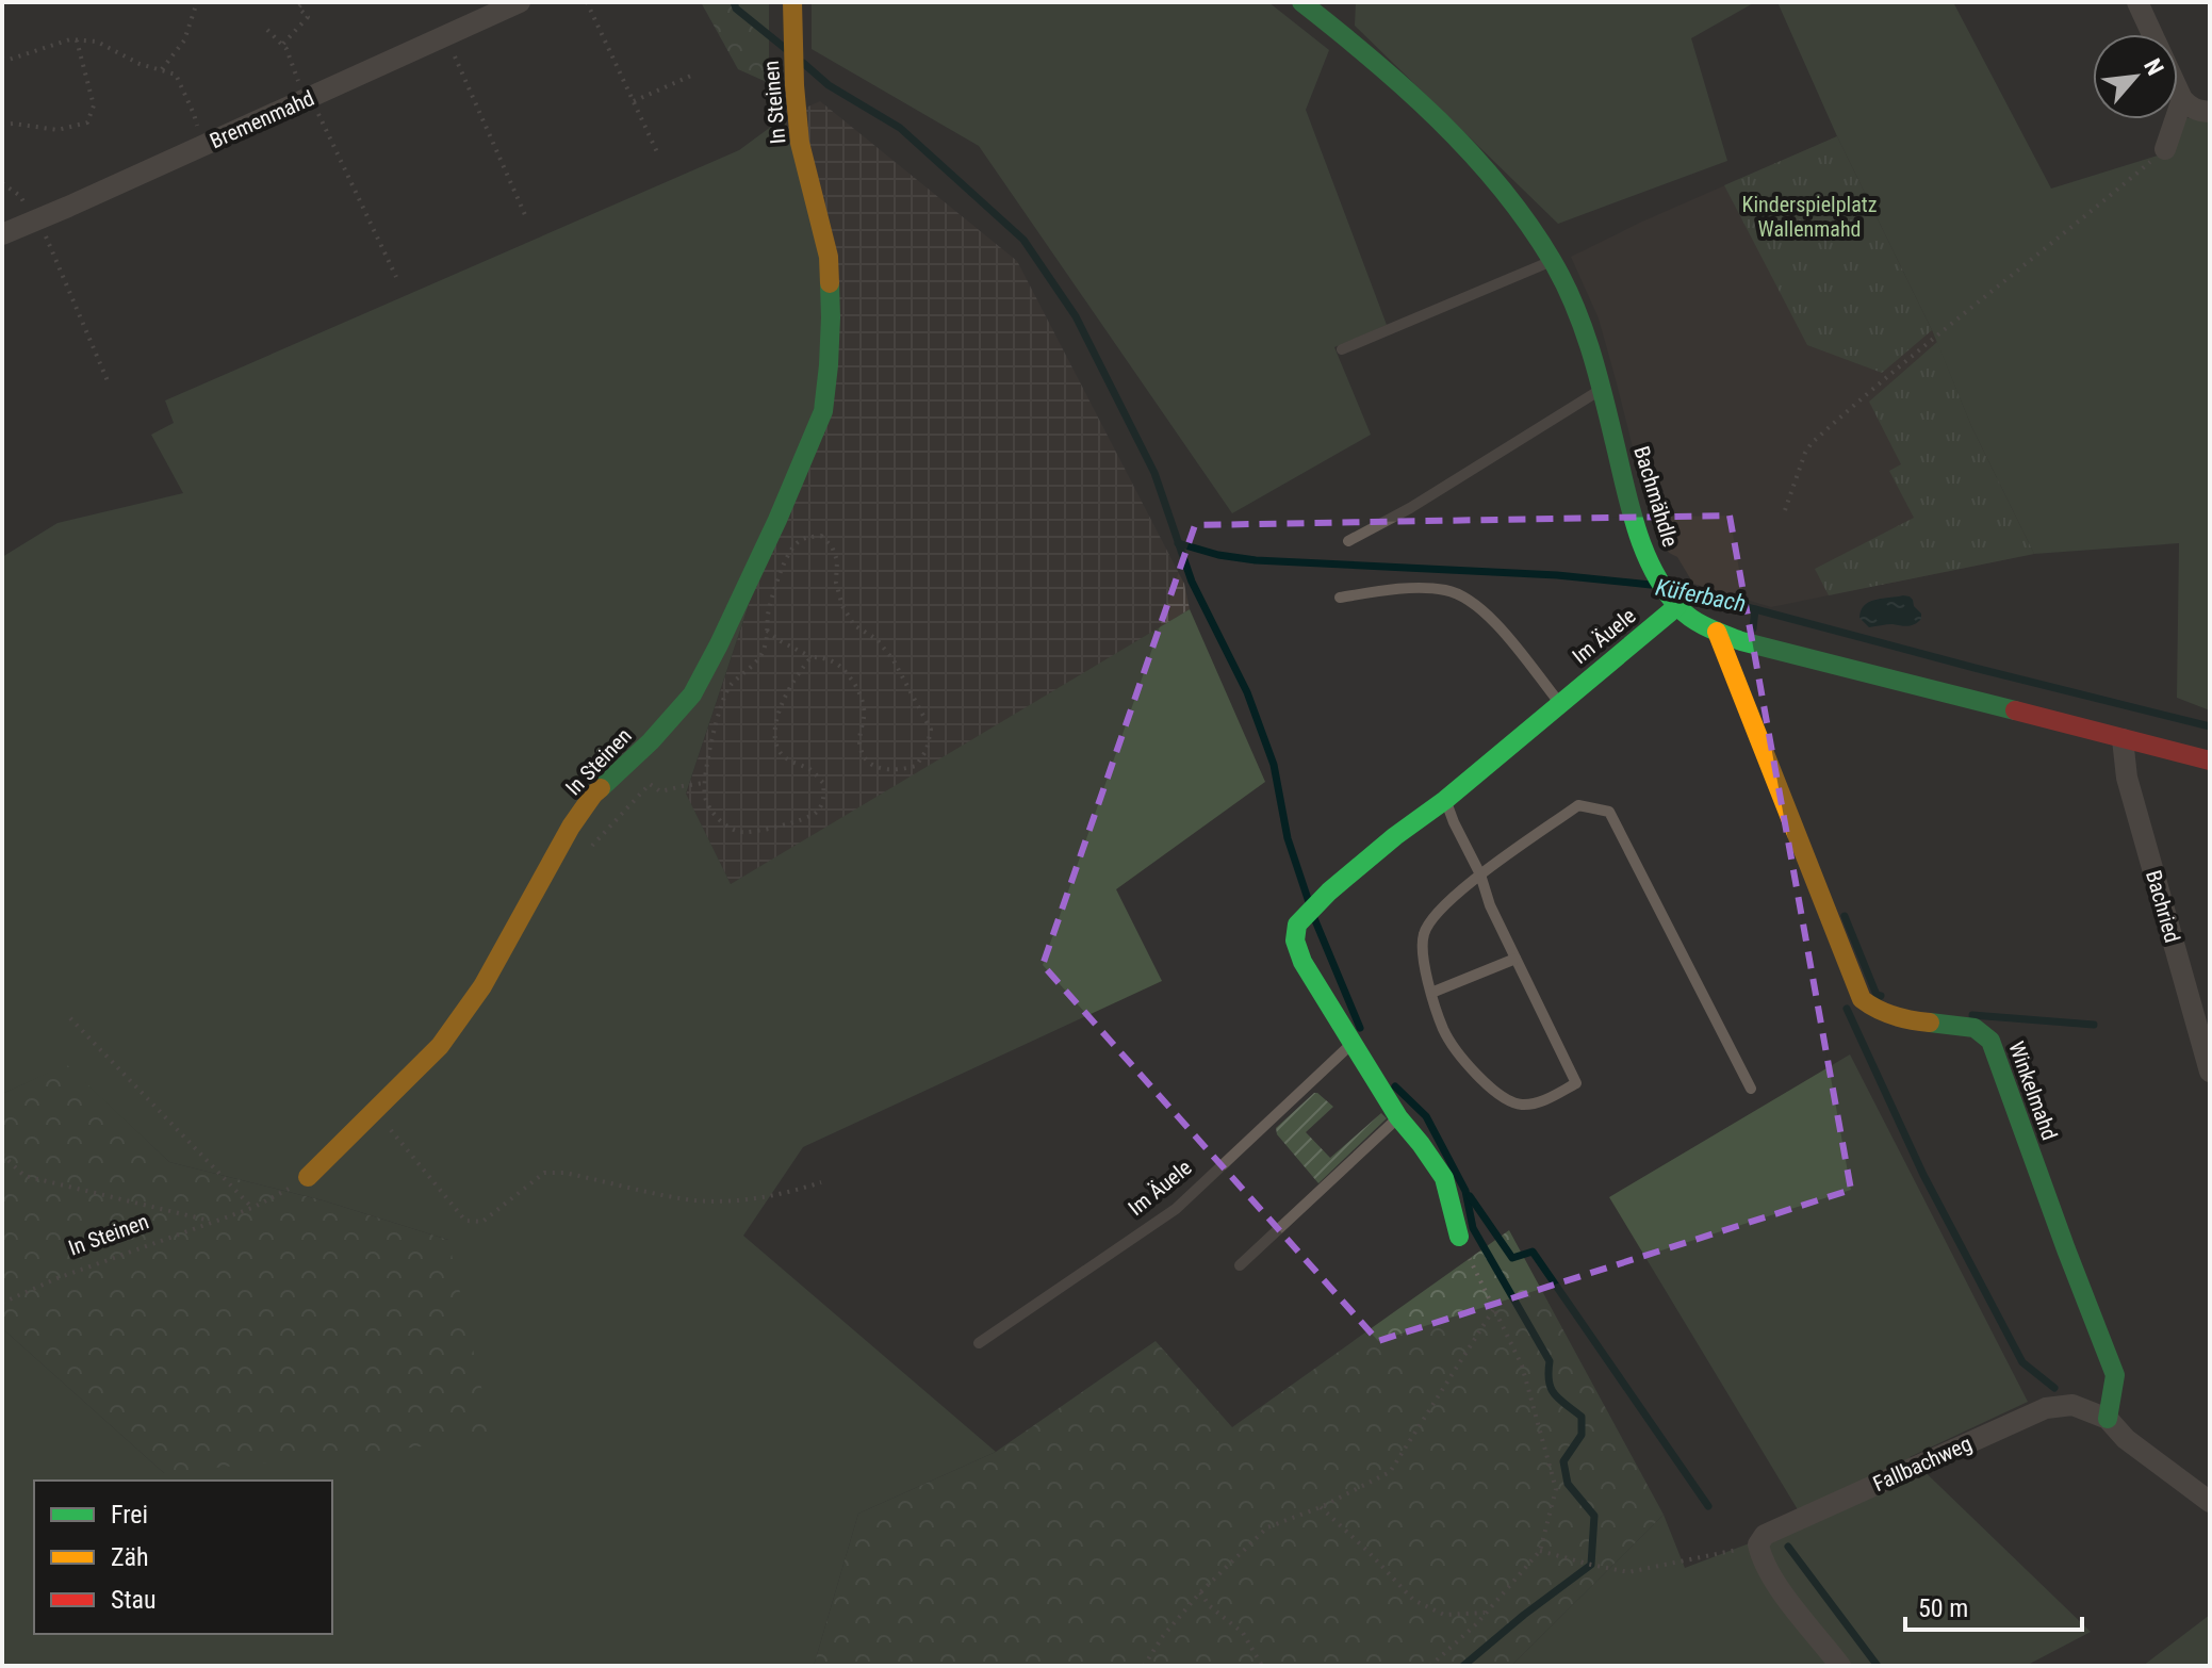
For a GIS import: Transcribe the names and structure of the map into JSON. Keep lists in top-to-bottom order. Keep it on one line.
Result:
{"streets":{"street":["In Steinen","Bremenmahd","Bachmähdle","Im Äuele","Bachried","Winkelmahd","Fallbachweg"]},"crossings":[["Bachmähdle","Im Äuele"],["Bachmähdle","Bachried"],["Bachmähdle","Winkelmahd"],["Winkelmahd","Fallbachweg"]],"water":["Küferbach"],"parks":["Kinderspielplatz Wallenmahd"],"legend":["Frei","Zäh","Stau"],"scale_bar":"50 m","north":"top right"}
